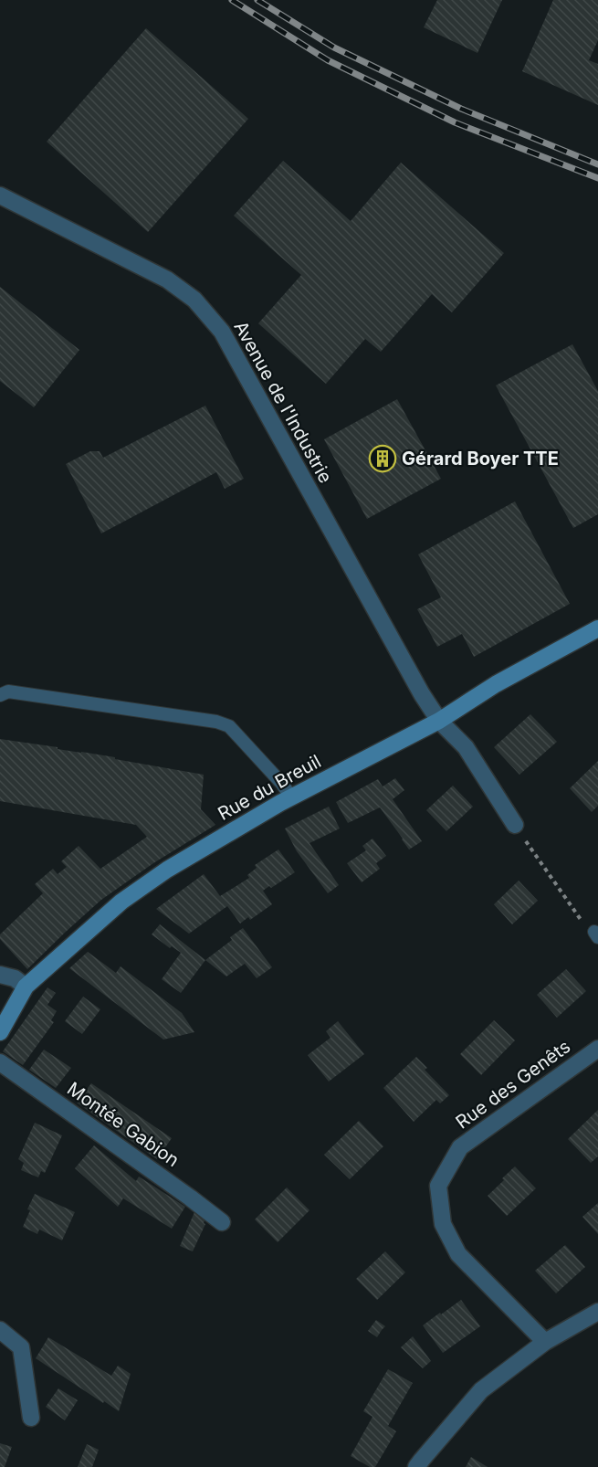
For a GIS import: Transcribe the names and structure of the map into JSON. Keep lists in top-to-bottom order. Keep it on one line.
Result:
{"streets":{"street":["Avenue de l'Industrie","Rue du Breuil","Rue des Genêts","Montée Gabion"]},"crossings":[["Avenue de l'Industrie","Rue du Breuil"]],"places":{"building":["Gérard Boyer TTE"]}}
